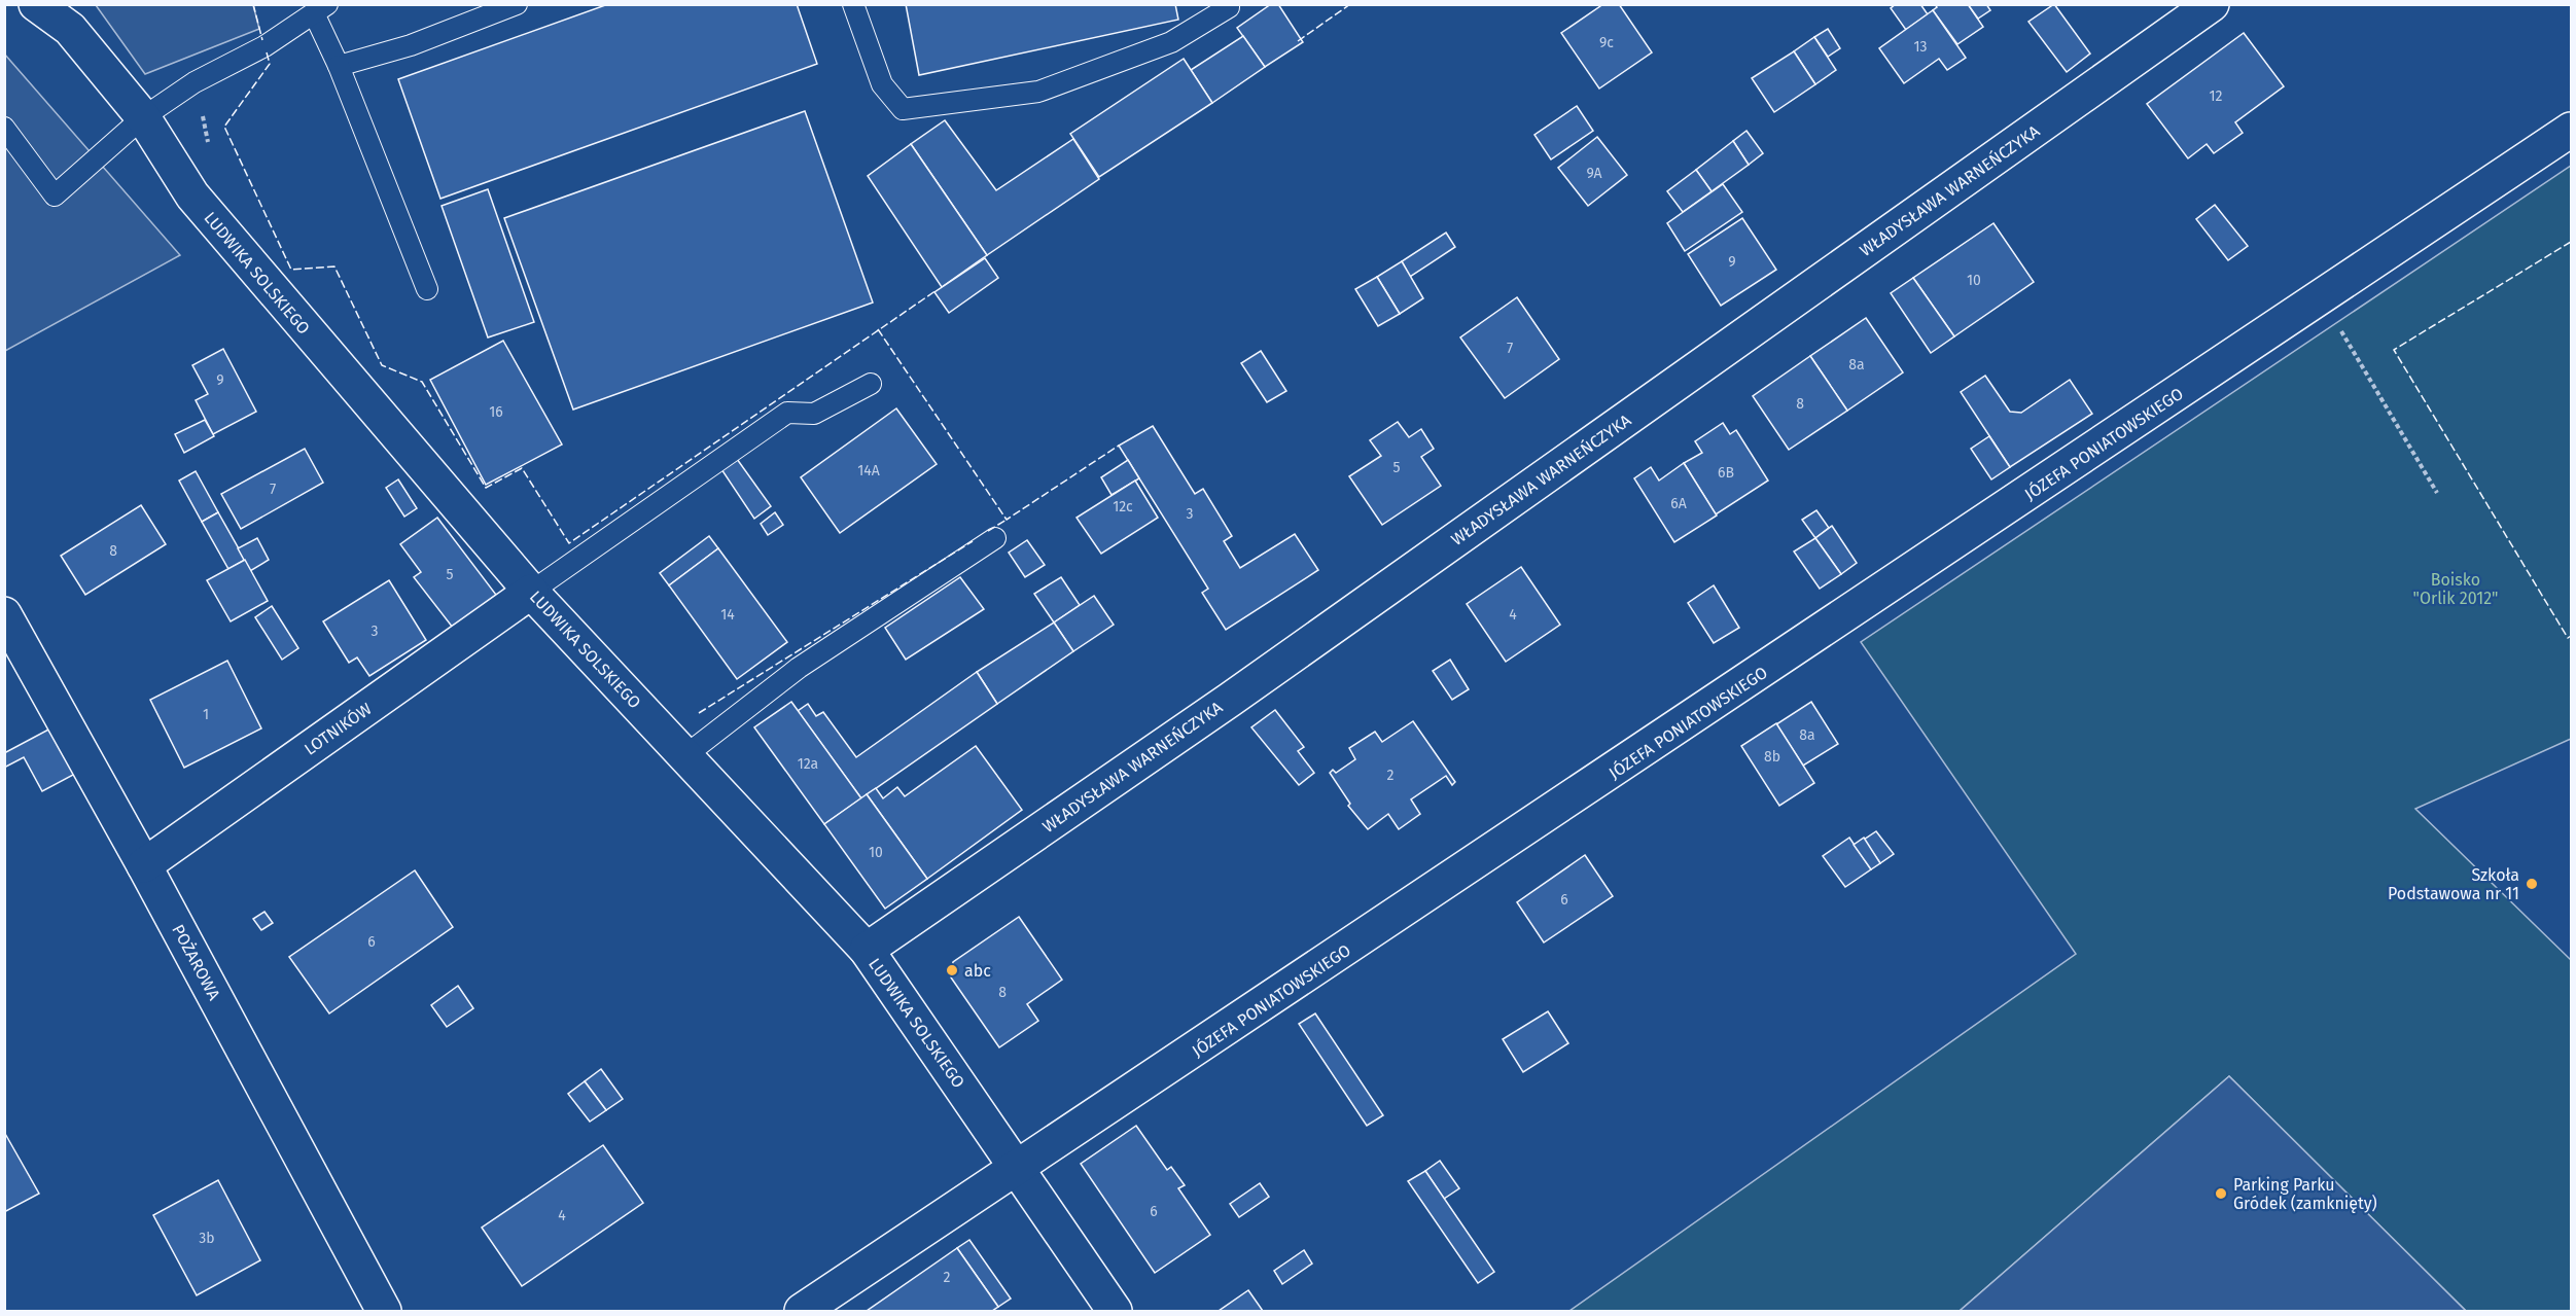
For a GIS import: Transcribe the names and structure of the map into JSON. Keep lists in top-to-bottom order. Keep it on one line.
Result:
{"streets":{"street":["WŁADYSŁAWA WARNEŃCZYKA","LUDWIKA SOLSKIEGO","JÓZEFA PONIATOWSKIEGO","LOTNIKÓW","POŻAROWA"]},"crossings":[["WŁADYSŁAWA WARNEŃCZYKA","LUDWIKA SOLSKIEGO"],["LUDWIKA SOLSKIEGO","JÓZEFA PONIATOWSKIEGO"],["LUDWIKA SOLSKIEGO","LOTNIKÓW"],["LOTNIKÓW","POŻAROWA"]],"parks":["Boisko \"Orlik 2012\""],"places":["Szkoła Podstawowa nr 11","abc","Parking Parku Gródek (zamknięty)"],"house_numbers":["9c","13","12","9A","9","10","7","8a","9","8","16","5","14A","6B","7","6A","12c","3","8","5","14","4","3","1","8a","8b","12a","2","10","6","6","8","6","4","3b","2"]}
